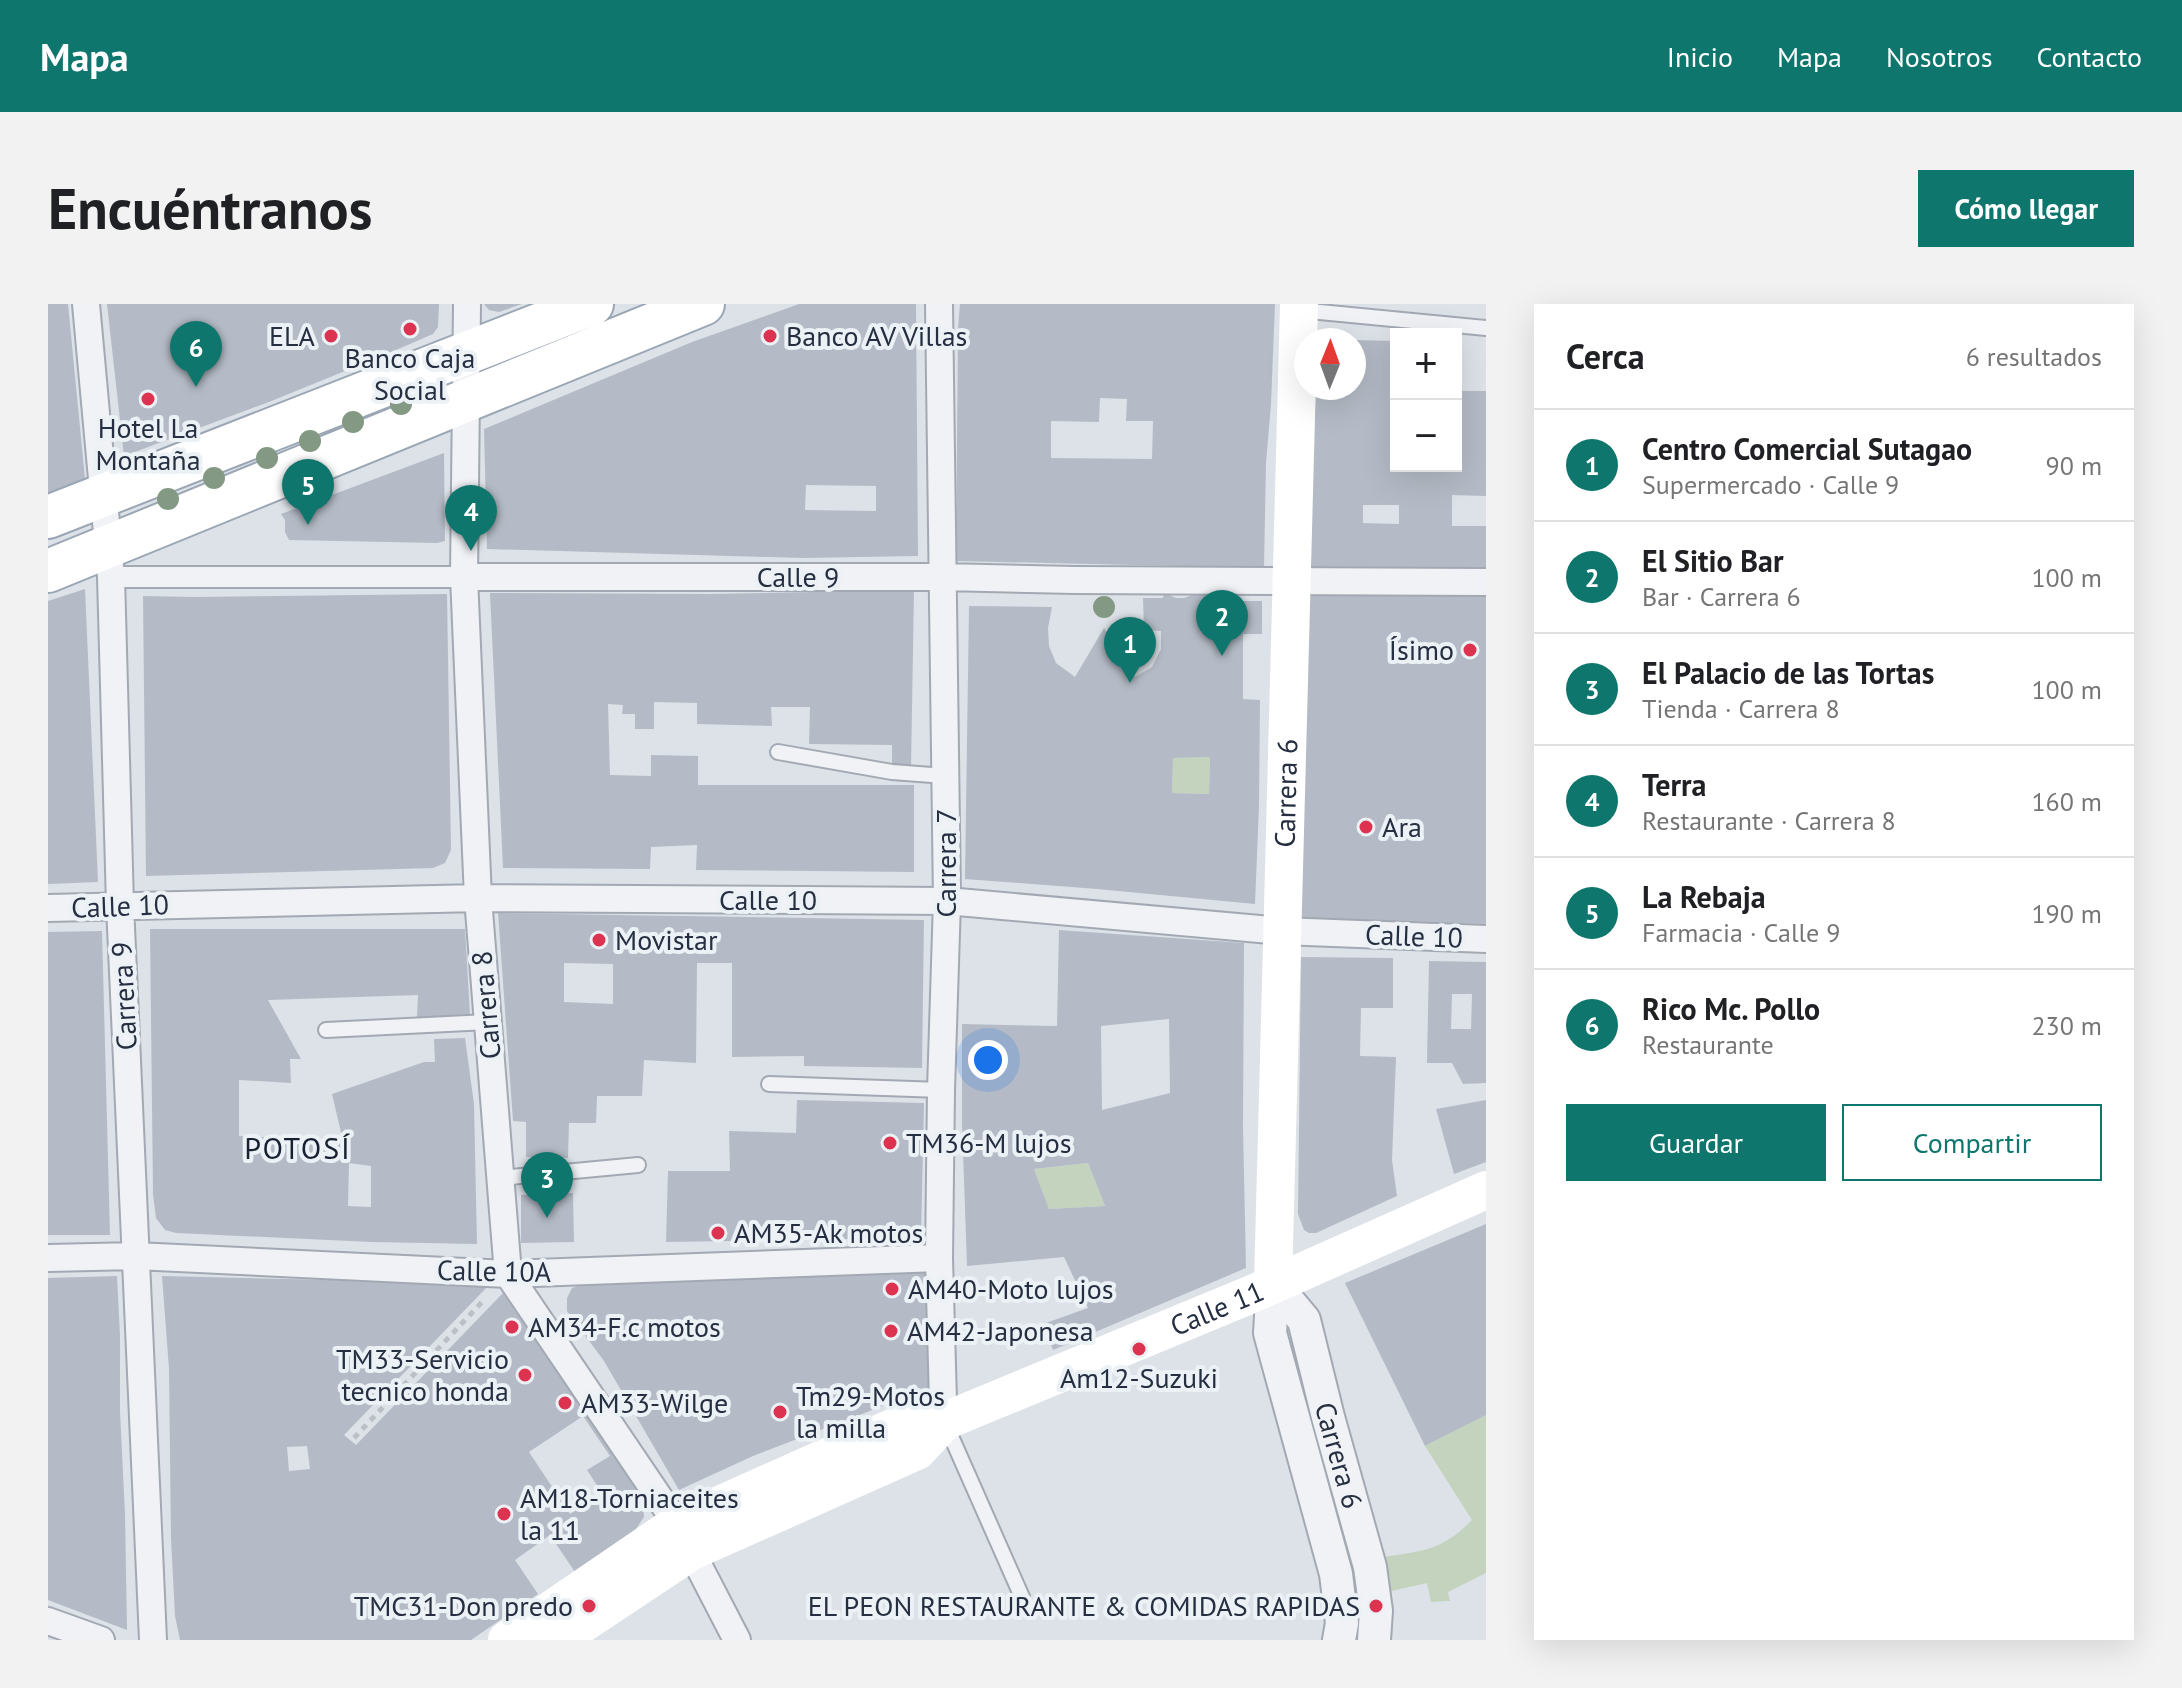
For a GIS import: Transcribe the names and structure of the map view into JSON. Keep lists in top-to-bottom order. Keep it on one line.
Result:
{"streets":{"main road":["Carrera 6","Calle 11"],"street":["Calle 9","Carrera 7","Calle 10","Carrera 9","Carrera 8","Calle 10A"]},"crossings":[["Calle 9","Carrera 6"],["Calle 9","Carrera 7"],["Calle 9","Carrera 9"],["Calle 9","Carrera 8"],["Carrera 6","Calle 10"],["Carrera 6","Calle 11"],["Carrera 7","Calle 10"],["Carrera 7","Calle 10A"],["Carrera 7","Calle 11"],["Calle 10","Carrera 9"],["Calle 10","Carrera 8"],["Carrera 9","Calle 10A"],["Carrera 8","Calle 10A"],["Carrera 8","Calle 11"]],"districts":["POTOSÍ"],"places":["Banco Caja Social","ELA","Banco AV Villas","Hotel La Montaña","Ísimo","Ara","Movistar","TM36-M lujos","AM35-Ak motos","AM40-Moto lujos","AM34-F.c motos","AM42-Japonesa","Am12-Suzuki","TM33-Servicio tecnico honda","AM33-Wilge","Tm29-Motos la milla","AM18-Torniaceites la 11","TMC31-Don predo","EL PEON RESTAURANTE & COMIDAS RAPIDAS"],"north":"top","page":{"header":"Mapa","nav":["Inicio","Mapa","Nosotros","Contacto"],"buttons":["Cómo llegar",["Guardar","Compartir"]],"title":"Encuéntranos","heading":["Cerca","6 resultados"],"pins":["6","5","4","2","1","3"],"map_buttons":["+","−"],"list":[{"mark":"1","name":"Centro Comercial Sutagao","note":"Supermercado · Calle 9","value":"90 m"},{"mark":"2","name":"El Sitio Bar","note":"Bar · Carrera 6","value":"100 m"},{"mark":"3","name":"El Palacio de las Tortas","note":"Tienda · Carrera 8","value":"100 m"},{"mark":"4","name":"Terra","note":"Restaurante · Carrera 8","value":"160 m"},{"mark":"5","name":"La Rebaja","note":"Farmacia · Calle 9","value":"190 m"},{"mark":"6","name":"Rico Mc. Pollo","note":"Restaurante","value":"230 m"}]}}
